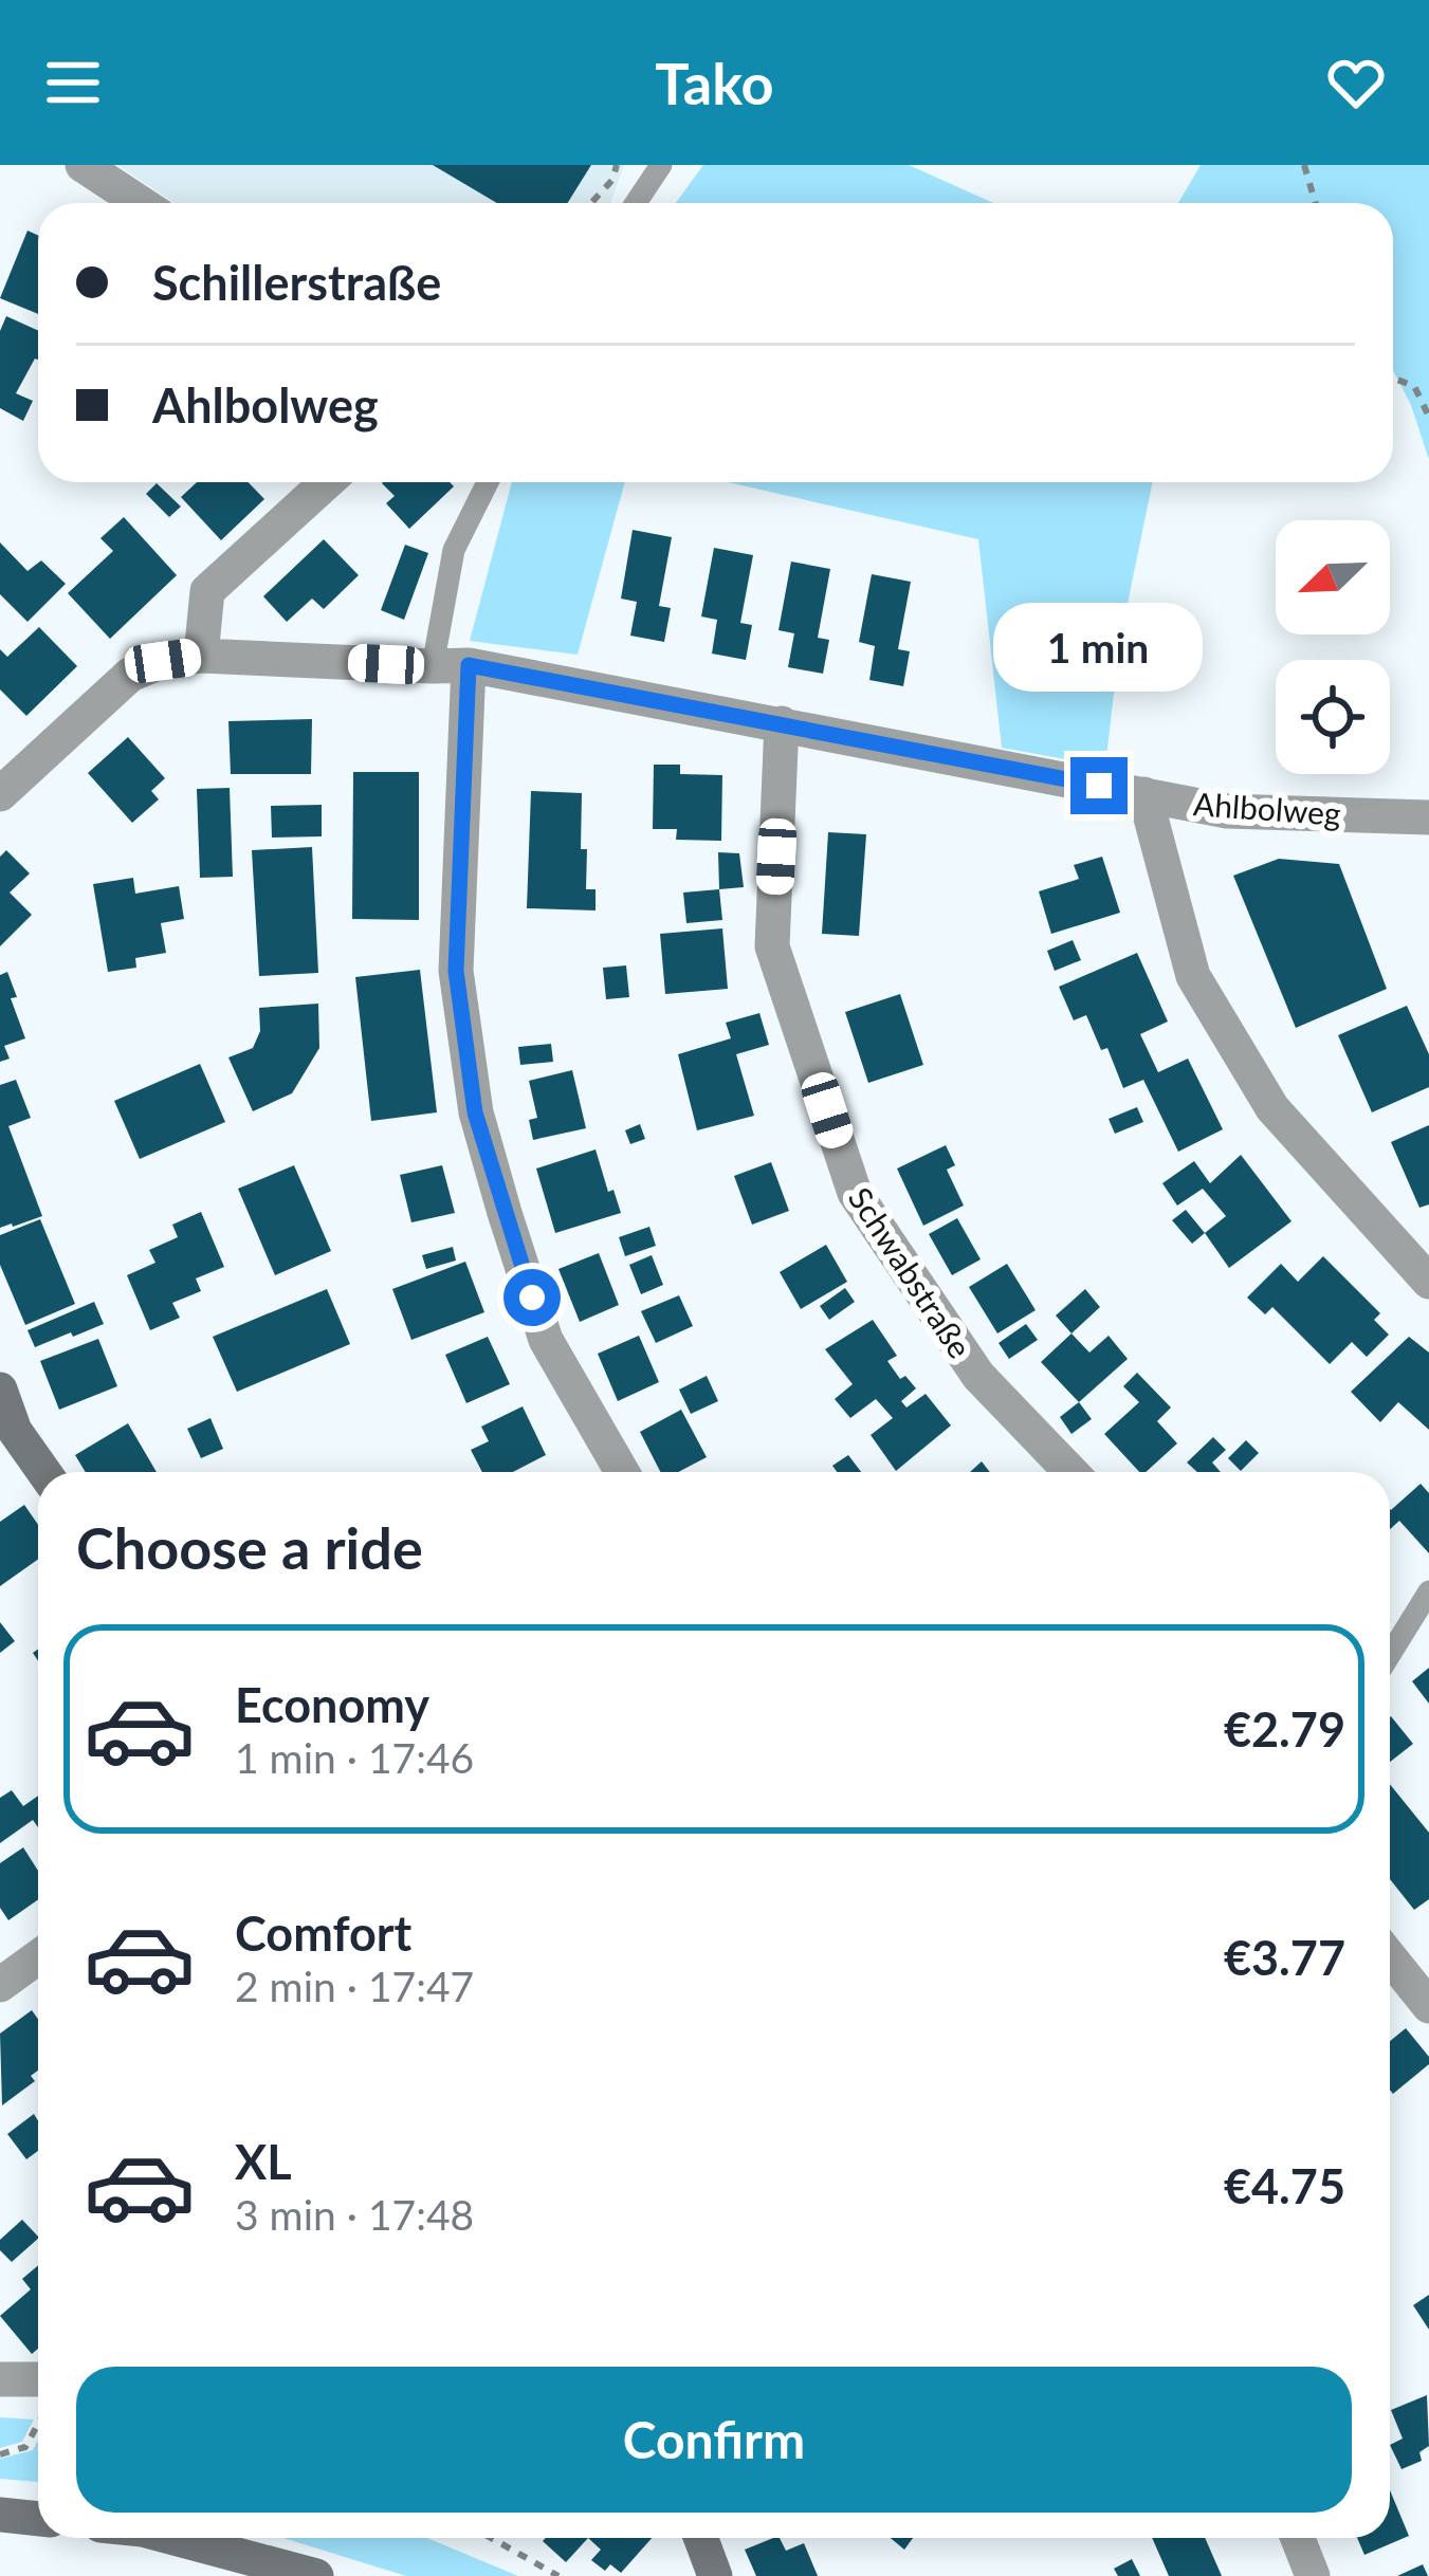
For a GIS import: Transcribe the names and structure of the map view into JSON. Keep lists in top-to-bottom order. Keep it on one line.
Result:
{"streets":{"street":["Ahlbolweg","Schwabstraße"]},"crossings":[["Ahlbolweg","Schwabstraße"]],"north":"bottom left","page":{"header":"Tako","banner":["Schillerstraße","Ahlbolweg"],"bubble":"1 min","heading":"Choose a ride","list":[{"name":"Economy","note":"1 min · 17:46","value":"€2.79"},{"name":"Comfort","note":"2 min · 17:47","value":"€3.77"},{"name":"XL","note":"3 min · 17:48","value":"€4.75"}],"buttons":"Confirm"}}
